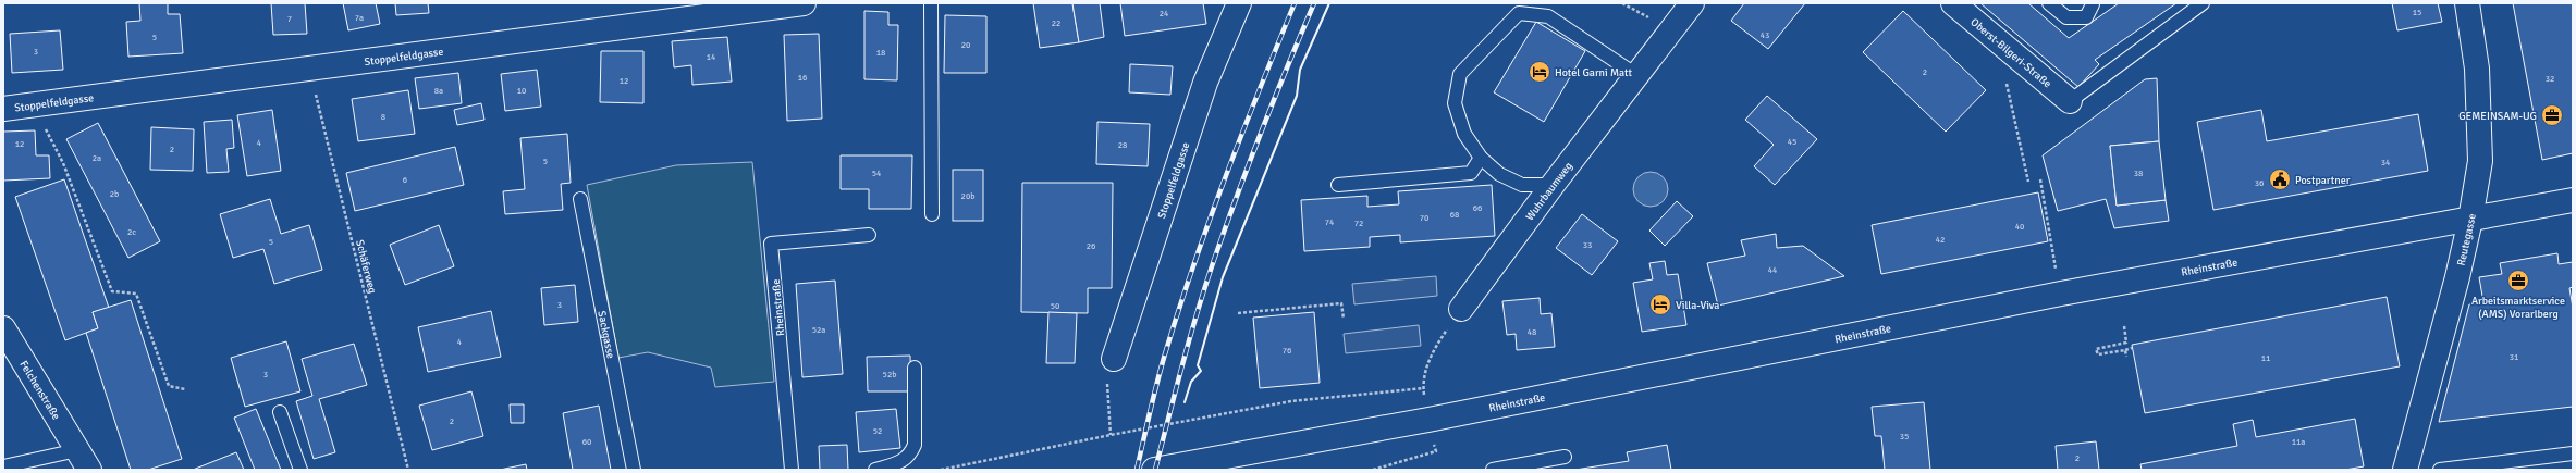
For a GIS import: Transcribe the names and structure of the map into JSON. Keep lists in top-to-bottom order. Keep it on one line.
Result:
{"streets":{"street":["Oberst-Bilgeri-Straße","Stoppelfeldgasse","Wuhrbaumweg","Reutegasse","Rheinstraße","Felchenstraße"],"lane":["Sackgasse"],"path":["Schäferweg"]},"crossings":[["Stoppelfeldgasse","Schäferweg"],["Reutegasse","Rheinstraße"]],"places":{"hotel":["Hotel Garni Matt","Villa-Viva"],"office":["GEMEINSAM-UG","Arbeitsmarktservice (AMS) Vorarlberg"],"public building":["Postpartner"]},"house_numbers":["15","24","7a","7","22","43","5","20","3","18","14","2","16","32","12","8a","10","8","45","4","12","28","2","2a","5","34","54","38","6","36","2b","20b","66","68","70","74","72","40","2c","42","5","33","26","44","3","50","52a","48","4","76","31","11","3","52b","2","52","35","60","11a","2"]}
